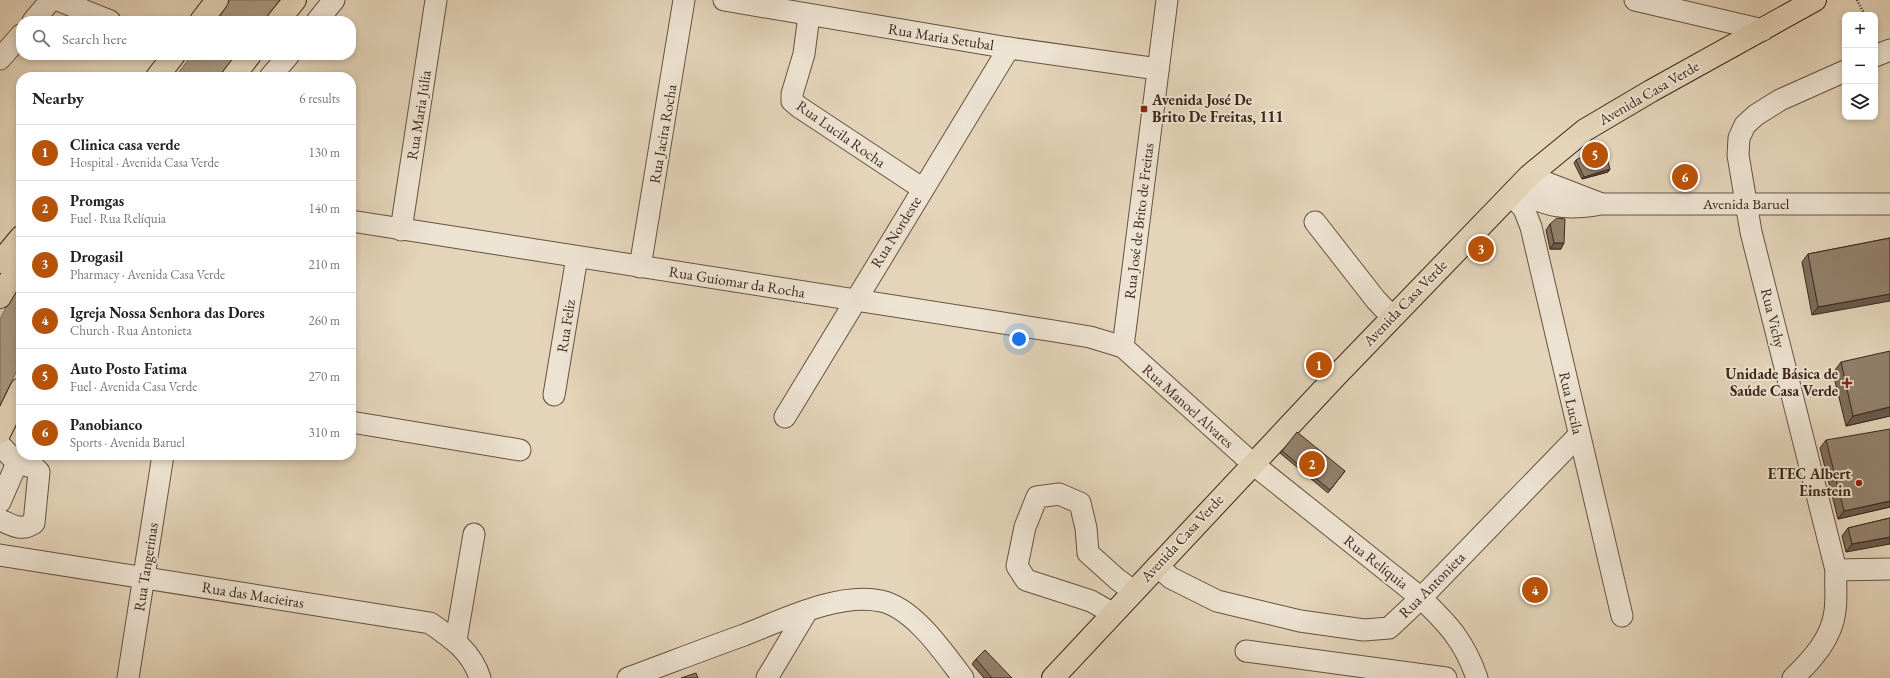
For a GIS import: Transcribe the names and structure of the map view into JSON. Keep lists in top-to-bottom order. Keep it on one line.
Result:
{"streets":{"main road":["Avenida Casa Verde"],"street":["Rua Maria Setubal","Rua Maria Júlia","Rua Jacira Rocha","Rua Lucila Rocha","Avenida Baruel","Rua José de Brito de Freitas","Rua Nordeste","Rua Guiomar da Rocha","Rua Vichy","Rua Feliz","Rua Lucila","Rua Manoel Alvares","Rua Relíquia","Rua Tangerinas","Rua Antonieta","Rua das Macieiras"]},"crossings":[["Rua Maria Setubal","Rua Lucila Rocha"],["Rua Maria Setubal","Rua José de Brito de Freitas"],["Rua Maria Setubal","Rua Nordeste"],["Avenida Casa Verde","Avenida Baruel"],["Avenida Casa Verde","Rua Lucila"],["Avenida Casa Verde","Rua Manoel Alvares"],["Avenida Casa Verde","Rua Relíquia"],["Avenida Casa Verde","Rua Antonieta"],["Rua Maria Júlia","Rua Guiomar da Rocha"],["Rua Jacira Rocha","Rua Guiomar da Rocha"],["Rua Lucila Rocha","Rua Nordeste"],["Avenida Baruel","Rua Vichy"],["Avenida Baruel","Rua Lucila"],["Rua José de Brito de Freitas","Rua Guiomar da Rocha"],["Rua José de Brito de Freitas","Rua Manoel Alvares"],["Rua Nordeste","Rua Guiomar da Rocha"],["Rua Guiomar da Rocha","Rua Feliz"],["Rua Guiomar da Rocha","Rua Manoel Alvares"],["Rua Lucila","Rua Antonieta"],["Rua Manoel Alvares","Rua Relíquia"],["Rua Relíquia","Rua Antonieta"],["Rua Tangerinas","Rua das Macieiras"]],"places":{"transit":["Avenida José De Brito De Freitas, 111"],"health":["Unidade Básica de Saúde Casa Verde"],"other":["ETEC Albert Einstein"]},"page":{"map_buttons":["+","−"],"search":"Search here","heading":["Nearby","6 results"],"list":[{"mark":"1","name":"Clinica casa verde","note":"Hospital · Avenida Casa Verde","value":"130 m"},{"mark":"2","name":"Promgas","note":"Fuel · Rua Relíquia","value":"140 m"},{"mark":"3","name":"Drogasil","note":"Pharmacy · Avenida Casa Verde","value":"210 m"},{"mark":"4","name":"Igreja Nossa Senhora das Dores","note":"Church · Rua Antonieta","value":"260 m"},{"mark":"5","name":"Auto Posto Fatima","note":"Fuel · Avenida Casa Verde","value":"270 m"},{"mark":"6","name":"Panobianco","note":"Sports · Avenida Baruel","value":"310 m"}],"pins":["5","6","3","1","2","4"]}}
